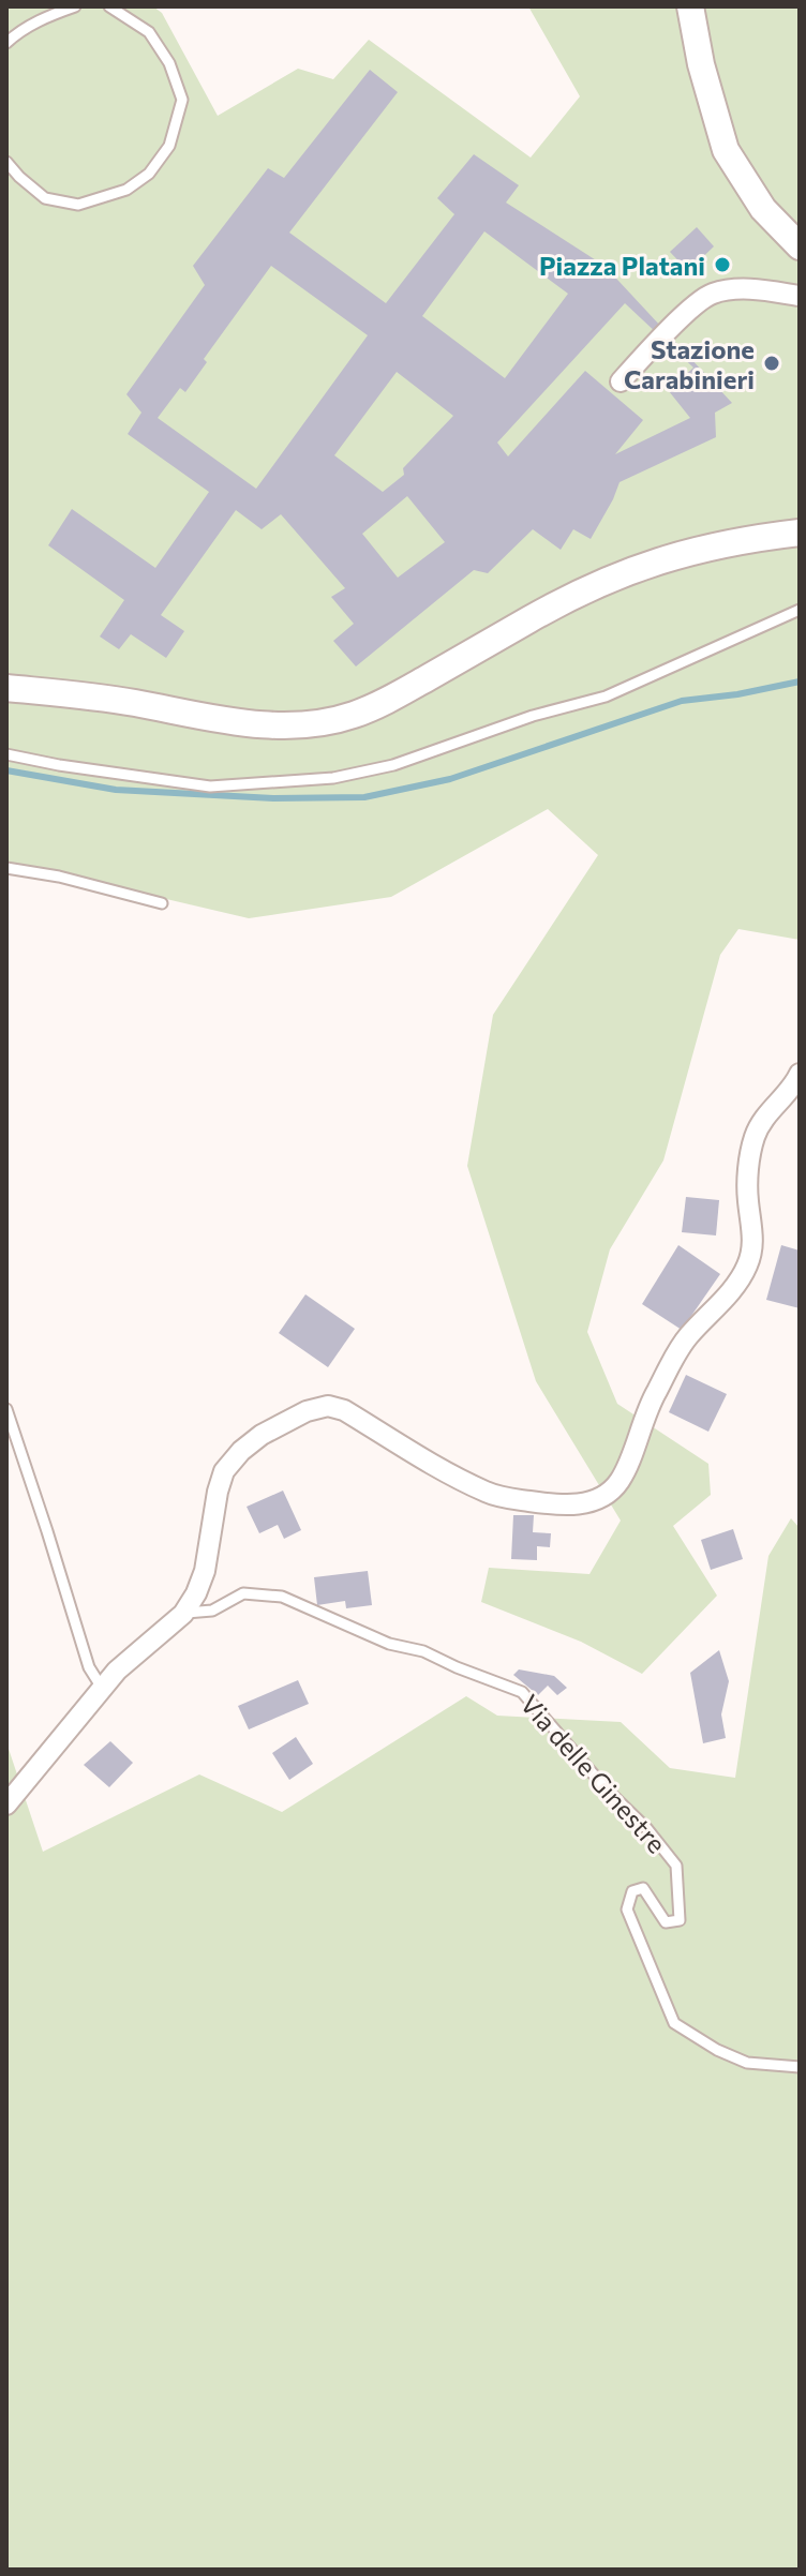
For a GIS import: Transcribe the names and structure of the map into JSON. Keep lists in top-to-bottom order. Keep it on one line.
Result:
{"streets":{"lane":["Via delle Ginestre"]},"places":["Piazza Platani","Stazione Carabinieri"]}
